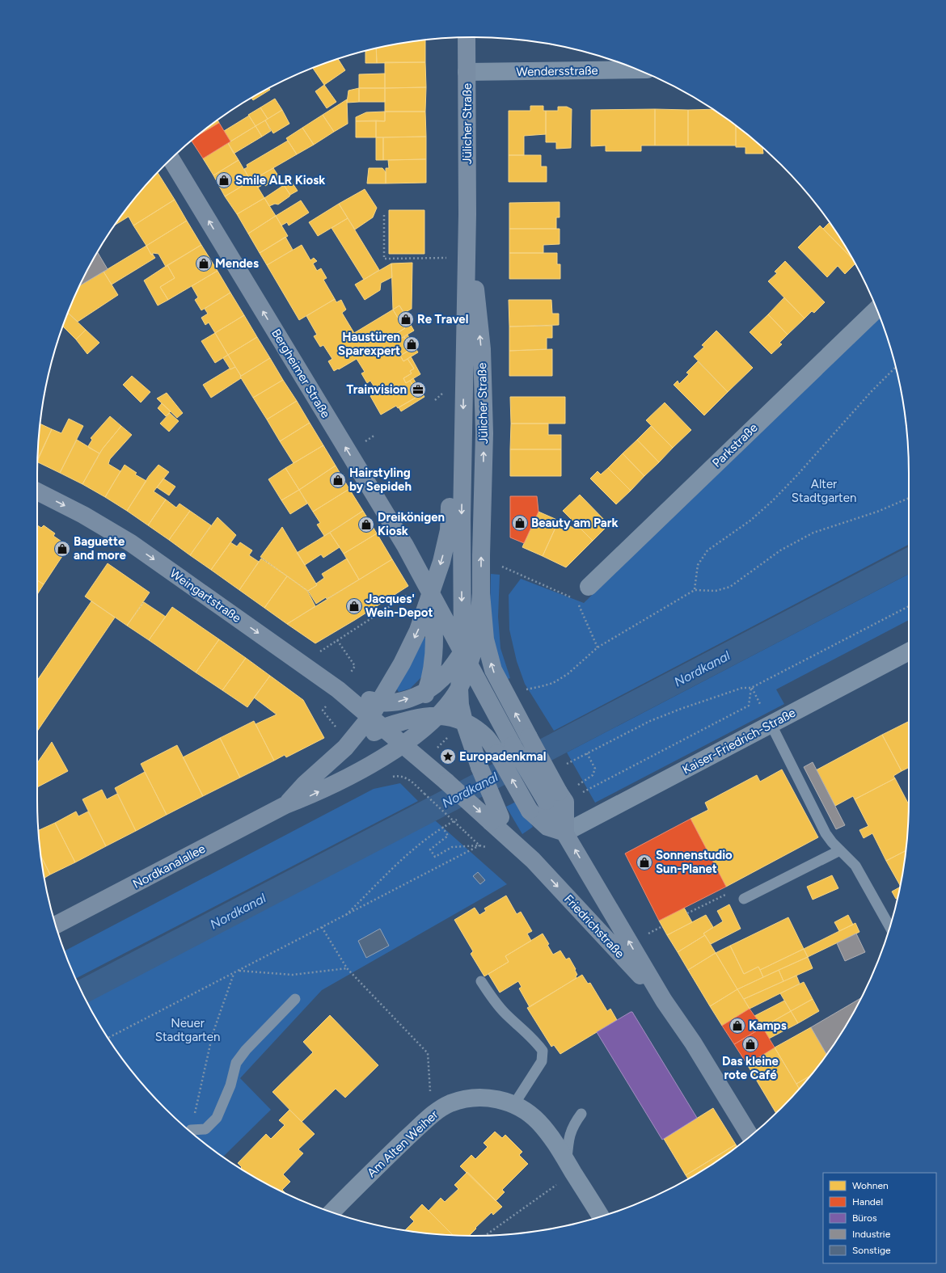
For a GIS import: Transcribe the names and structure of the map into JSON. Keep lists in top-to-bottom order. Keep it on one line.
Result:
{"streets":{"main road":["Jülicher Straße","Bergheimer Straße","Weingartstraße","Nordkanalallee","Friedrichstraße"],"street":["Wendersstraße","Parkstraße","Kaiser-Friedrich-Straße","Am Alten Weiher"]},"crossings":[["Wendersstraße","Jülicher Straße"],["Jülicher Straße","Bergheimer Straße"],["Jülicher Straße","Nordkanalallee"],["Bergheimer Straße","Nordkanalallee"],["Bergheimer Straße","Friedrichstraße"],["Weingartstraße","Nordkanalallee"],["Weingartstraße","Friedrichstraße"],["Kaiser-Friedrich-Straße","Friedrichstraße"]],"one_way":["Bergheimer Straße","Weingartstraße"],"water":["Nordkanal"],"parks":["Alter Stadtgarten","Neuer Stadtgarten"],"places":{"shop":["Smile ALR Kiosk","Mendes","Re Travel","Haustüren Sparexpert","Hairstyling by Sepideh","Beauty am Park","Dreikönigen Kiosk","Baguette and more","Jacques' Wein-Depot","Sonnenstudio Sun-Planet","Kamps","Das kleine rote Café"],"office":["Trainvision"],"place":["Europadenkmal"]},"legend":["Wohnen","Handel","Büros","Industrie","Sonstige"]}
